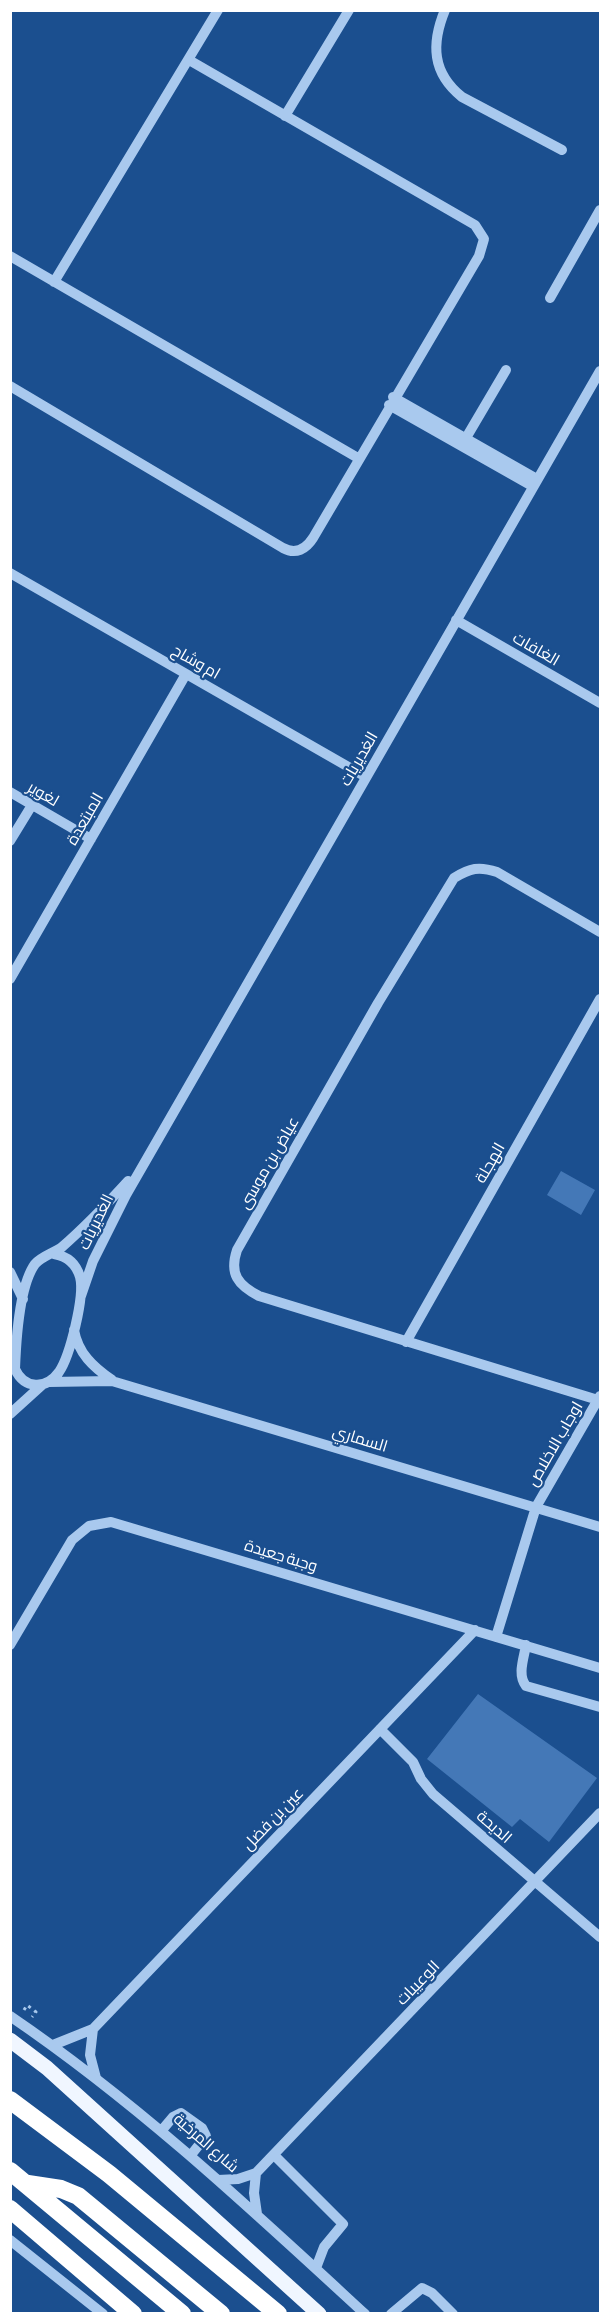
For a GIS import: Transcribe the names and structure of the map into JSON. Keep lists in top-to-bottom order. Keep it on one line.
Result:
{"streets":{"street":["الغافات","ام وشاح","الغديريات","لغوير","المبتعدة","عياض بن موسى","الهجلة","السماري","اوجاب الاخلاص","وجبة جعيدة","عين بن فضل","الديحة","الوعيبات","شارع المرخية"]},"crossings":[["الغافات","الغديريات"],["ام وشاح","الغديريات"],["ام وشاح","المبتعدة"],["الغديريات","السماري"],["لغوير","المبتعدة"],["عياض بن موسى","الهجلة"],["عياض بن موسى","اوجاب الاخلاص"],["السماري","اوجاب الاخلاص"],["اوجاب الاخلاص","وجبة جعيدة"],["وجبة جعيدة","عين بن فضل"],["عين بن فضل","الديحة"],["عين بن فضل","شارع المرخية"],["الديحة","الوعيبات"]]}
